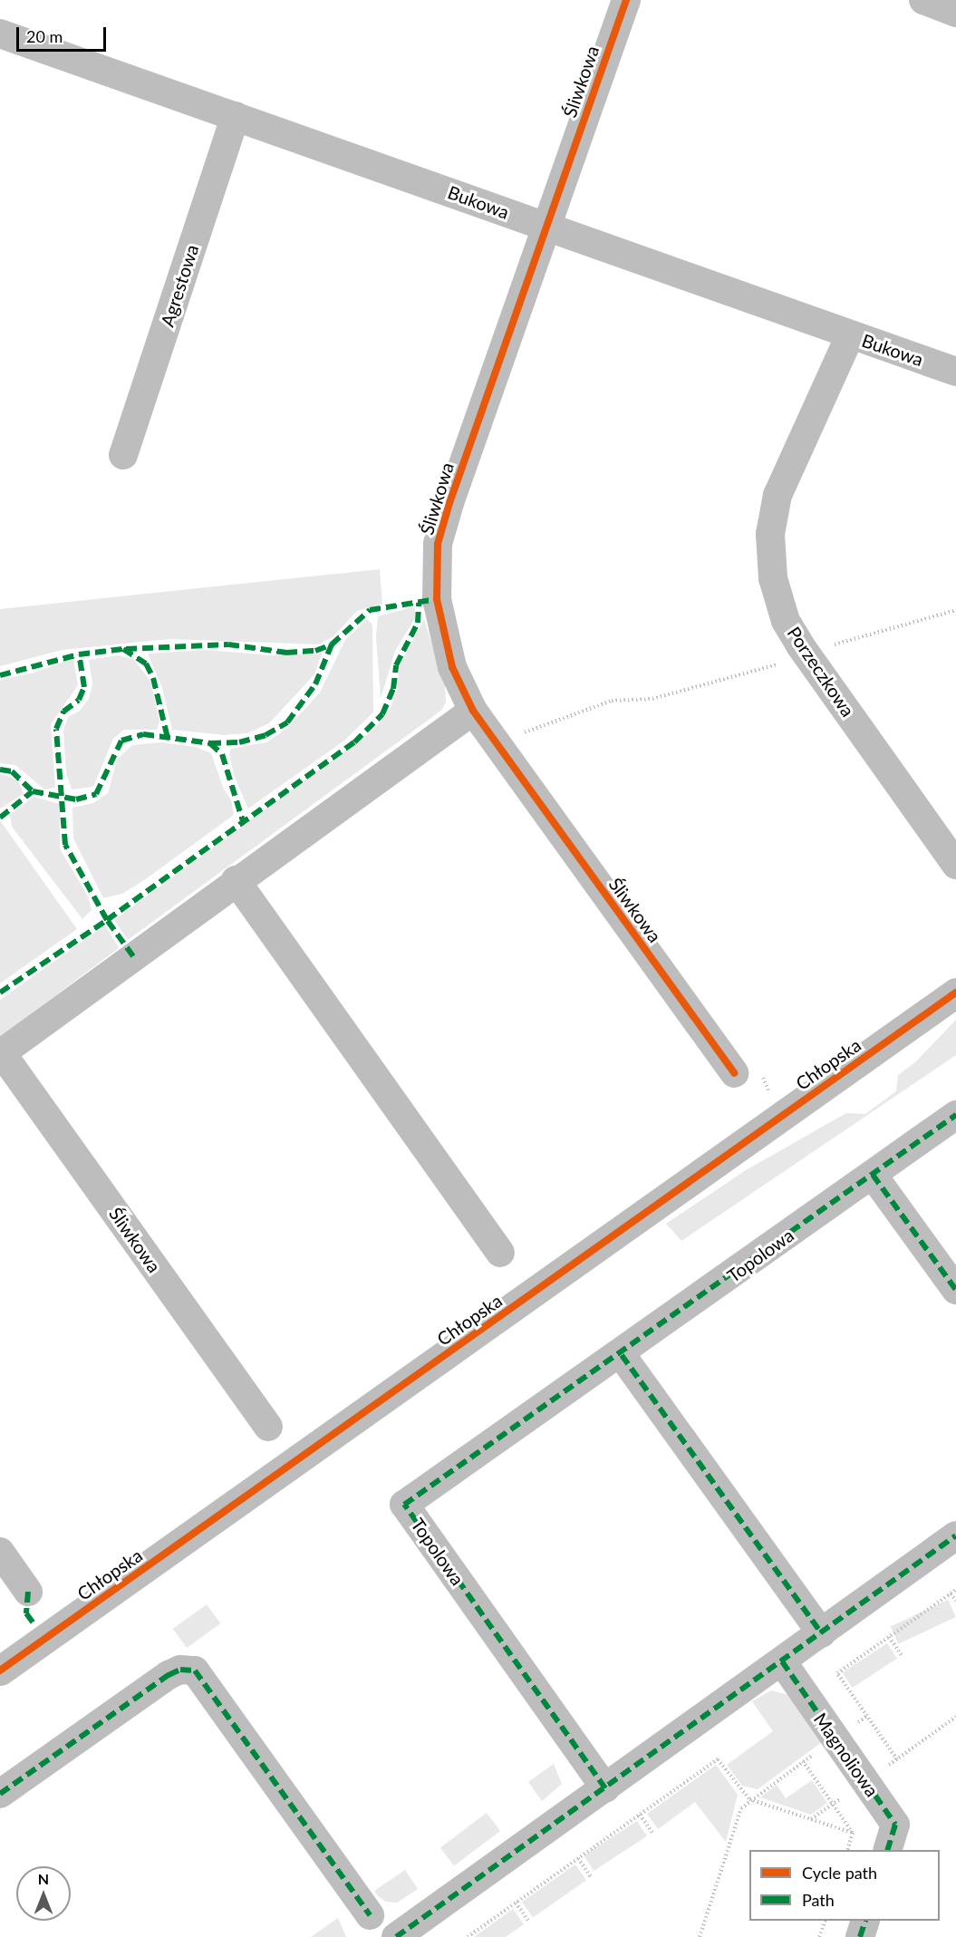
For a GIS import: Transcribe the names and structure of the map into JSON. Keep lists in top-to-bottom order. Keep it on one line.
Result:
{"streets":{"street":["Śliwkowa","Bukowa","Agrestowa","Porzeczkowa","Chłopska","Topolowa","Magnoliowa"]},"crossings":[["Śliwkowa","Bukowa"],["Bukowa","Agrestowa"],["Bukowa","Porzeczkowa"]],"legend":["Cycle path","Path"],"scale_bar":"20 m","north":"top"}
